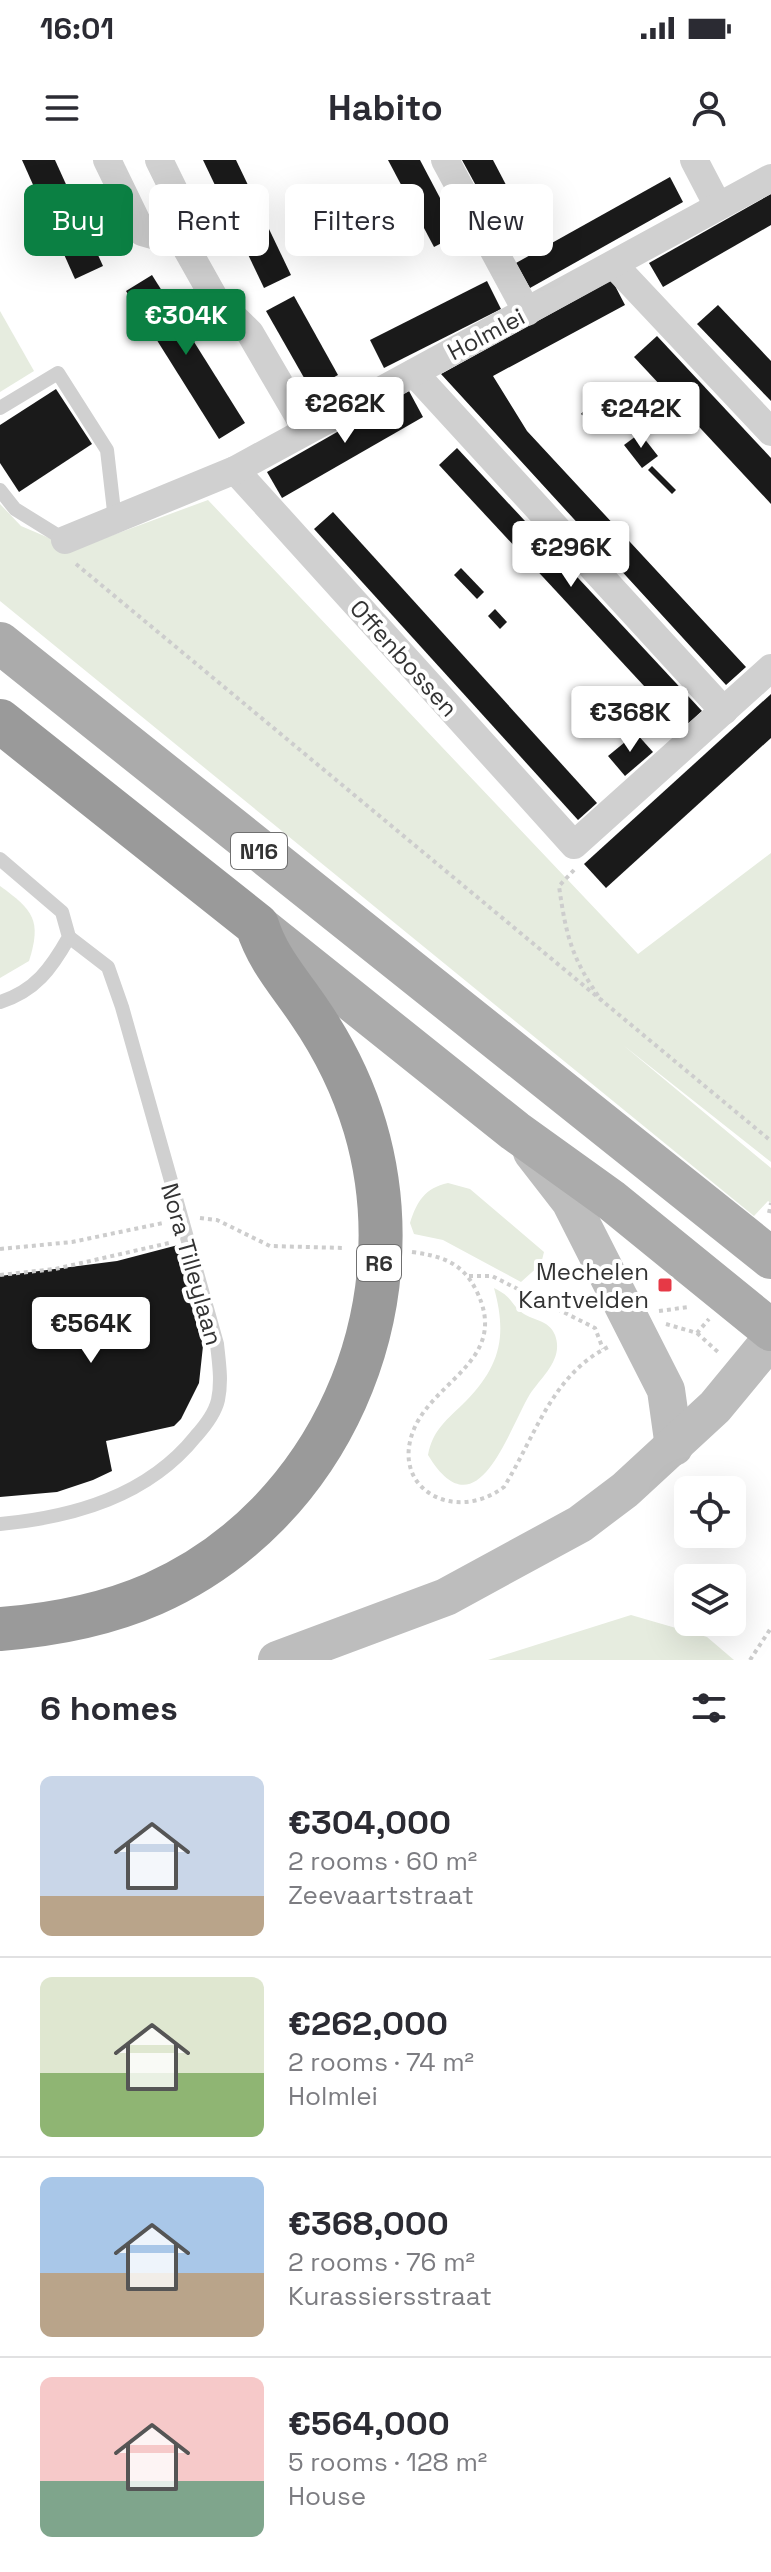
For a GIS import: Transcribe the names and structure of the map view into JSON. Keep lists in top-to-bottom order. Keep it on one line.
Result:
{"streets":{"highway":["N16","R6"],"street":["Holmlei","Offenbossen"],"lane":["Nora Tilleylaan"]},"crossings":[["Holmlei","Offenbossen"],["N16","R6"]],"places":{"transit":["Mechelen Kantvelden"]},"page":{"status":"16:01","header":"Habito","chip":["Buy","Rent","Filters","New"],"price":["€304K","€262K","€242K","€296K","€368K","€564K"],"heading":"6 homes","list":[{"name":"€304,000","note":"2 rooms · 60 m² · Zeevaartstraat"},{"name":"€262,000","note":"2 rooms · 74 m² · Holmlei"},{"name":"€368,000","note":"2 rooms · 76 m² · Kurassiersstraat"},{"name":"€564,000","note":"5 rooms · 128 m² · House"}]}}
